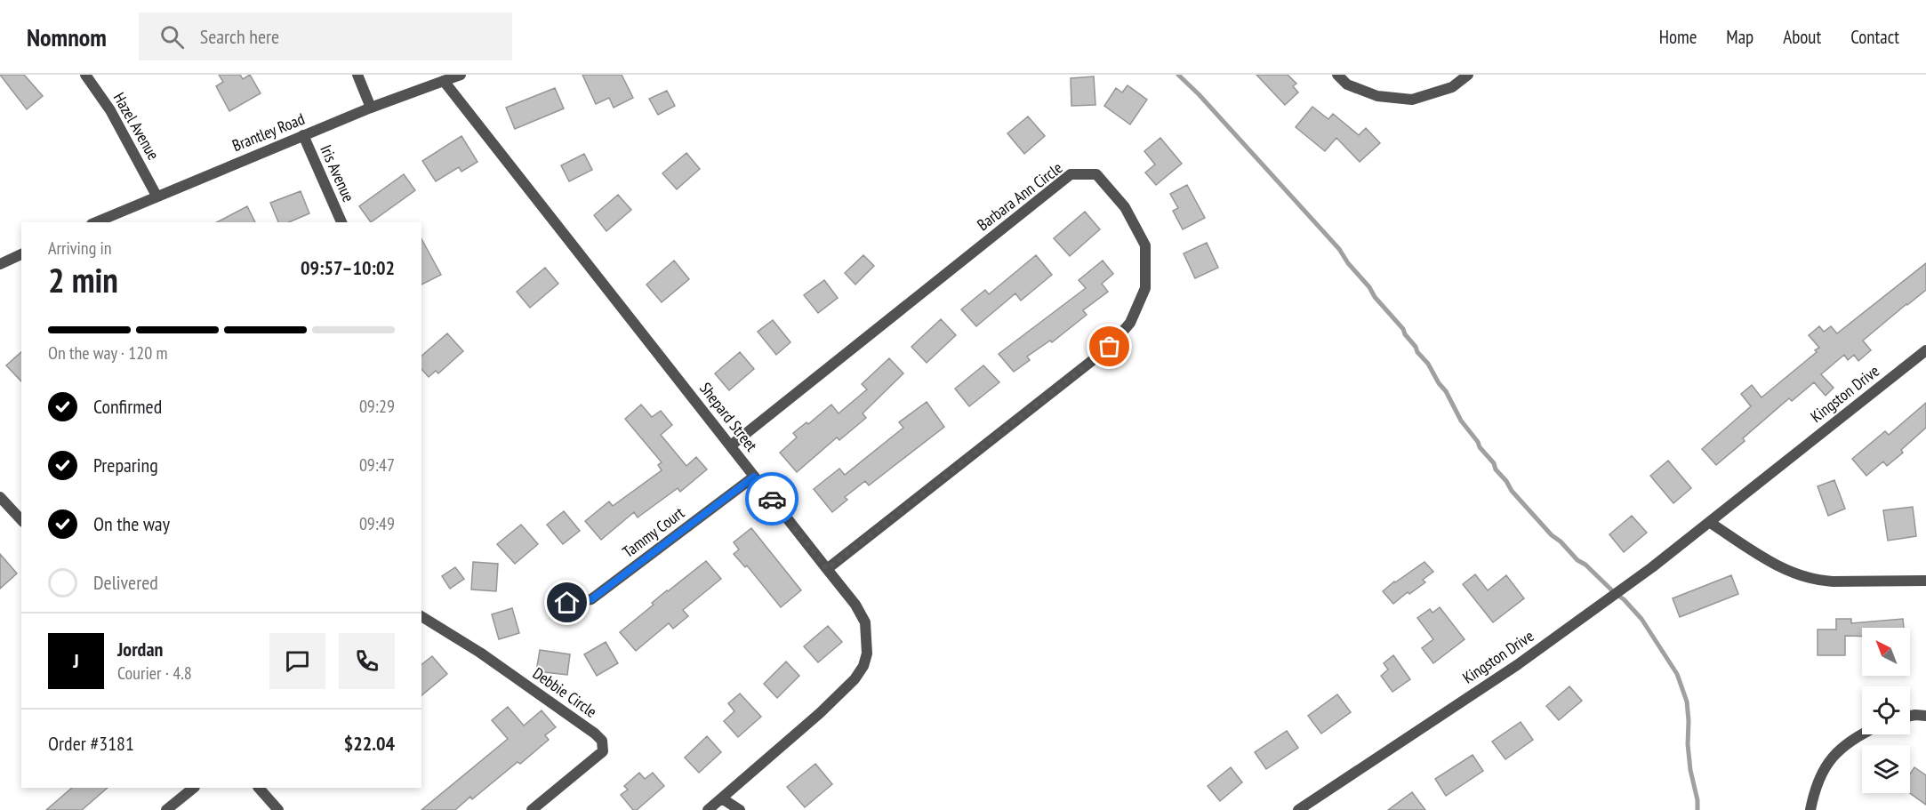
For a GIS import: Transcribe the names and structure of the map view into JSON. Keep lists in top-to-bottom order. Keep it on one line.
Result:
{"streets":{"street":["Hazel Avenue","Brantley Road","Iris Avenue","Barbara Ann Circle","Kingston Drive","Shepard Street","Tammy Court","Debbie Circle"]},"crossings":[["Hazel Avenue","Brantley Road"],["Brantley Road","Iris Avenue"],["Brantley Road","Shepard Street"],["Barbara Ann Circle","Shepard Street"],["Shepard Street","Tammy Court"]],"north":"top left","page":{"header":"Nomnom","search":"Search here","nav":["Home","Map","About","Contact"],"heading":["2 min","Arriving in","09:57–10:02"],"panel":["Jordan","Courier · 4.8","Order #3181","$22.04"],"bar":"On the way · 120 m","list":[["Confirmed","09:29"],["Preparing","09:47"],["On the way","09:49"],"Delivered"],"round":"J"}}
